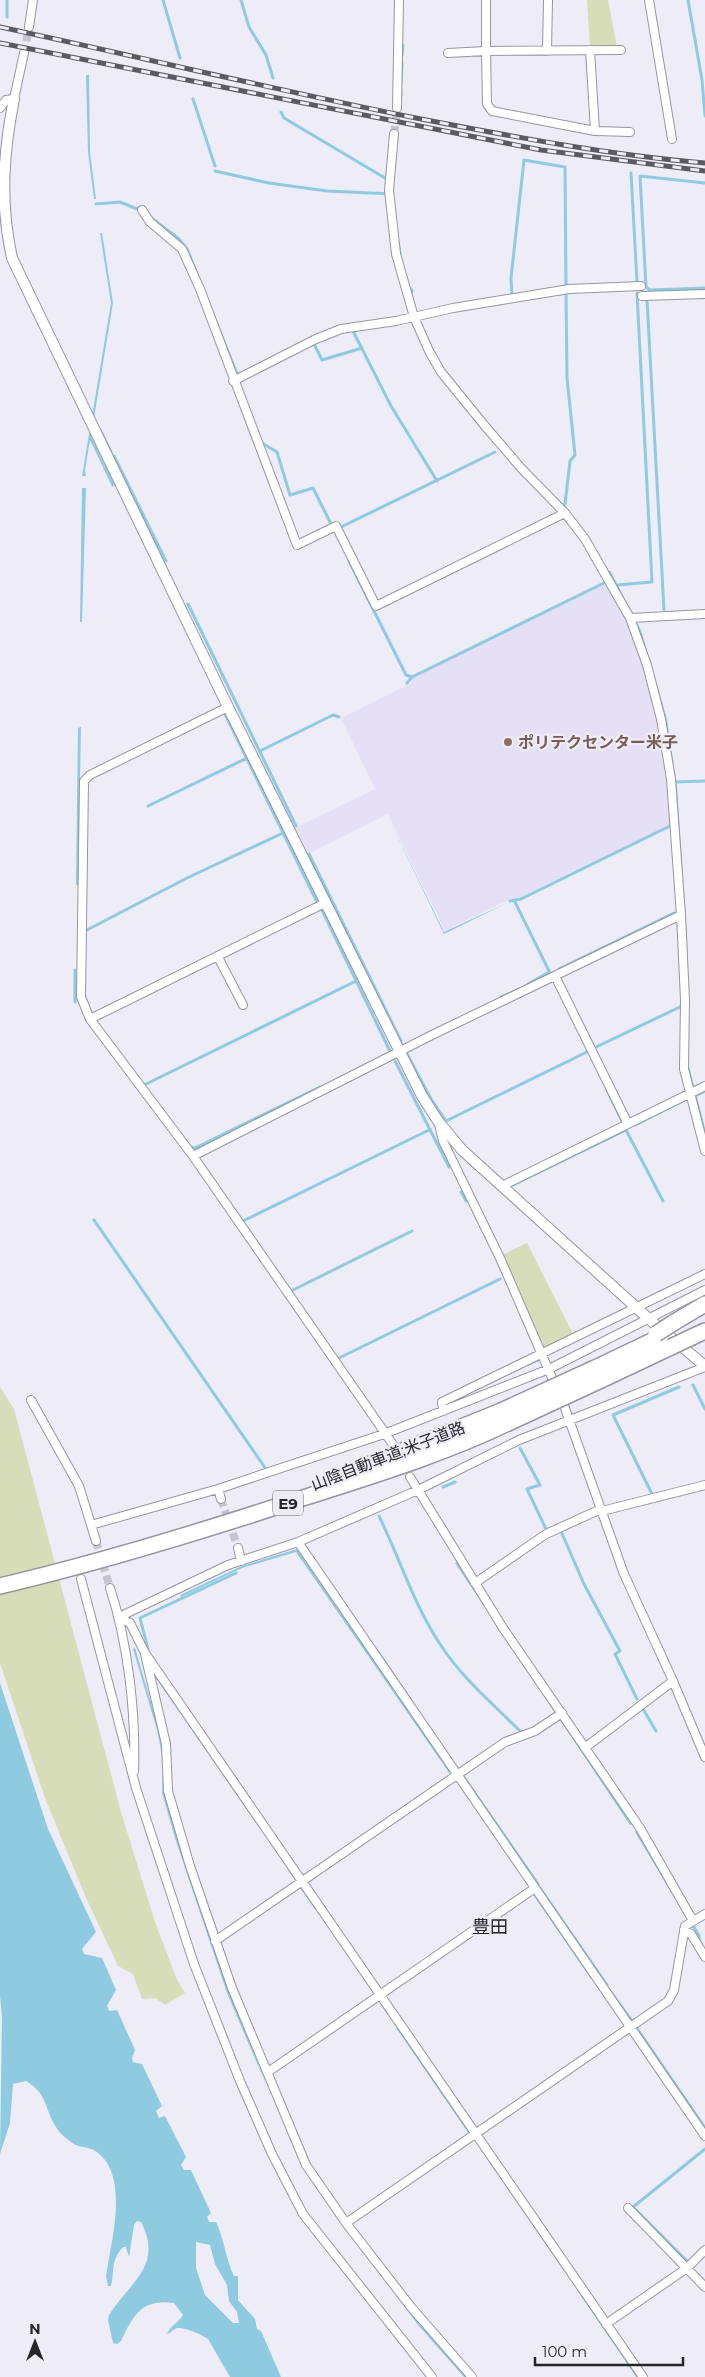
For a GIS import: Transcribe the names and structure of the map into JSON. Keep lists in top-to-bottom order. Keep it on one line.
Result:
{"streets":{"highway":["山陰自動車道;米子道路","E9"]},"districts":["豊田"],"places":["ポリテクセンター米子"],"scale_bar":"100 m","north":"top"}
